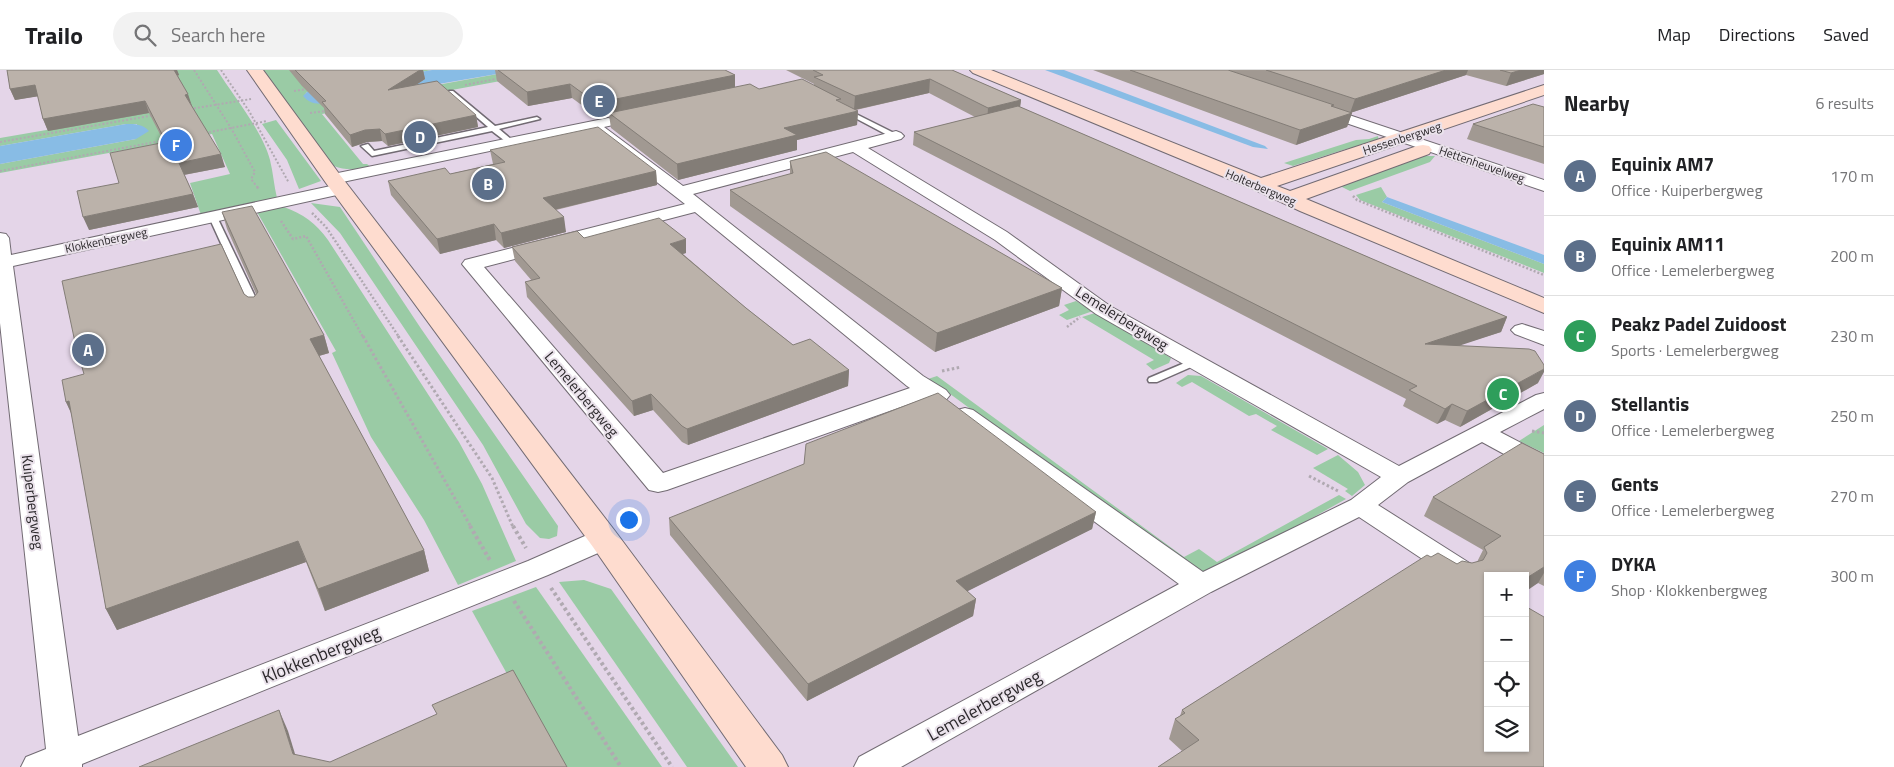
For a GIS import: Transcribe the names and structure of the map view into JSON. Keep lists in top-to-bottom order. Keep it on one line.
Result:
{"streets":{"main road":["Hessenbergweg","Holterbergweg"],"street":["Hettenheuvelweg","Klokkenbergweg","Lemelerbergweg","Kuiperbergweg"]},"crossings":[["Hessenbergweg","Hettenheuvelweg"],["Hessenbergweg","Holterbergweg"],["Klokkenbergweg","Kuiperbergweg"]],"page":{"header":"Trailo","search":"Search here","nav":["Map","Directions","Saved"],"heading":["Nearby","6 results"],"pins":["E","D","F","B","A","C"],"list":[{"mark":"A","name":"Equinix AM7","note":"Office · Kuiperbergweg","value":"170 m"},{"mark":"B","name":"Equinix AM11","note":"Office · Lemelerbergweg","value":"200 m"},{"mark":"C","name":"Peakz Padel Zuidoost","note":"Sports · Lemelerbergweg","value":"230 m"},{"mark":"D","name":"Stellantis","note":"Office · Lemelerbergweg","value":"250 m"},{"mark":"E","name":"Gents","note":"Office · Lemelerbergweg","value":"270 m"},{"mark":"F","name":"DYKA","note":"Shop · Klokkenbergweg","value":"300 m"}],"map_buttons":["+","−"]}}
